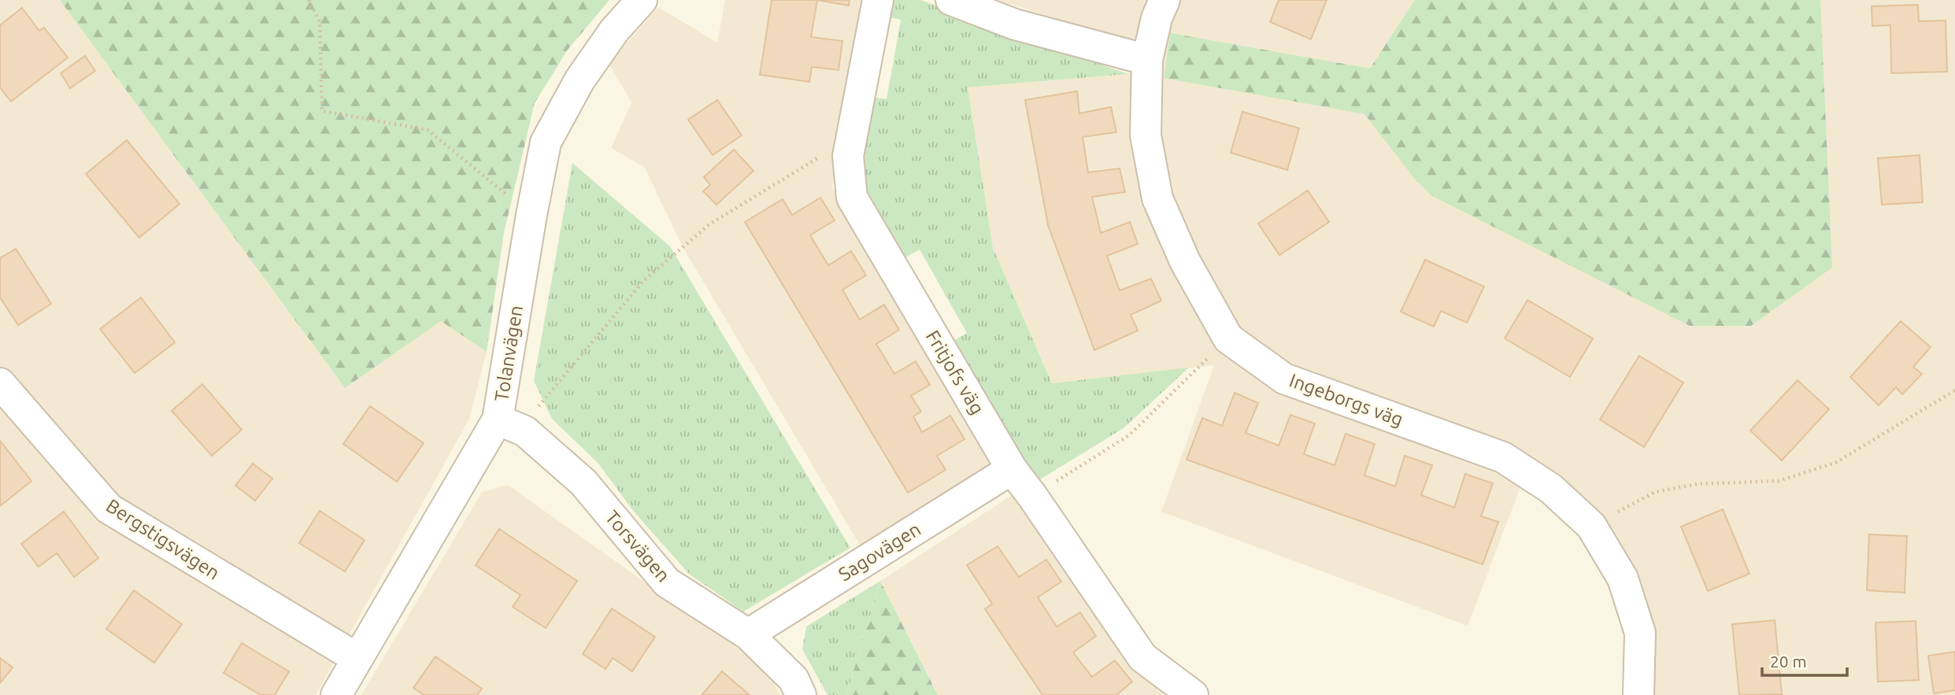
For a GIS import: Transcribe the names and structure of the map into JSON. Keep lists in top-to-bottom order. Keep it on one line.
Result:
{"streets":{"street":["Tolanvägen","Fritjofs väg","Ingeborgs väg","Bergstigsvägen","Torsvägen","Sagovägen"]},"crossings":[["Tolanvägen","Bergstigsvägen"],["Tolanvägen","Torsvägen"],["Fritjofs väg","Sagovägen"],["Torsvägen","Sagovägen"]],"scale_bar":"20 m"}
